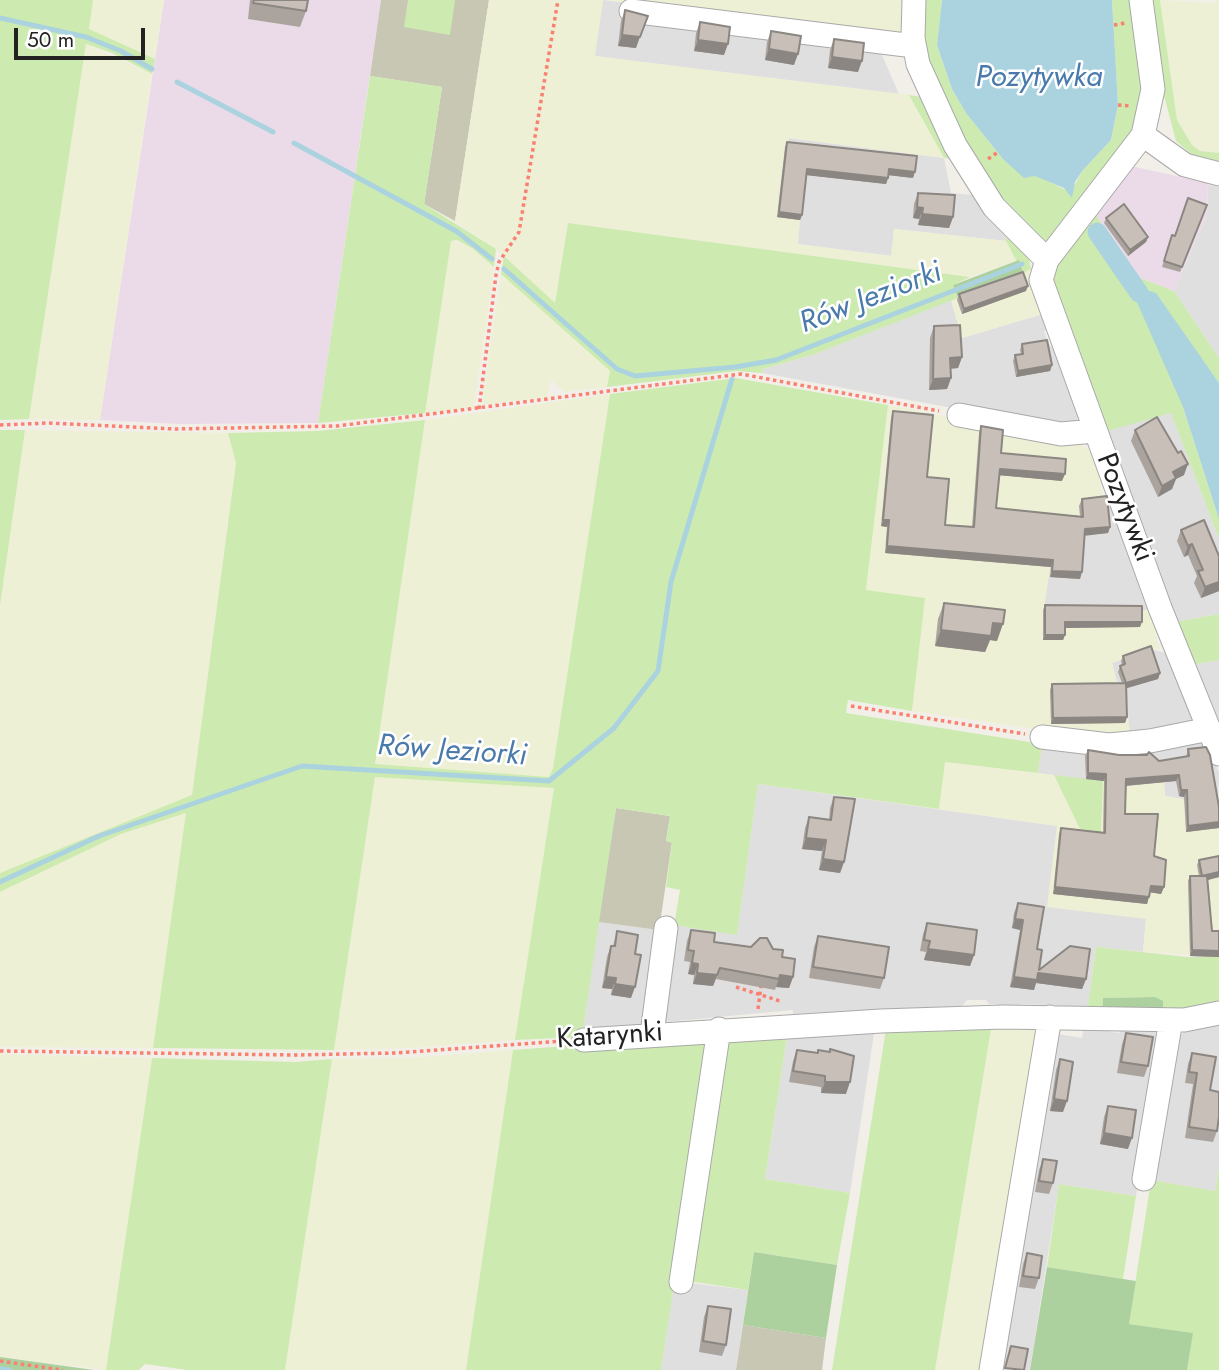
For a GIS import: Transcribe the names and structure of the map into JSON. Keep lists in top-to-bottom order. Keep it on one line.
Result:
{"streets":{"street":["Pozytywki","Katarynki"]},"water":["Pozytywka","Rów Jeziorki"],"scale_bar":"50 m"}
